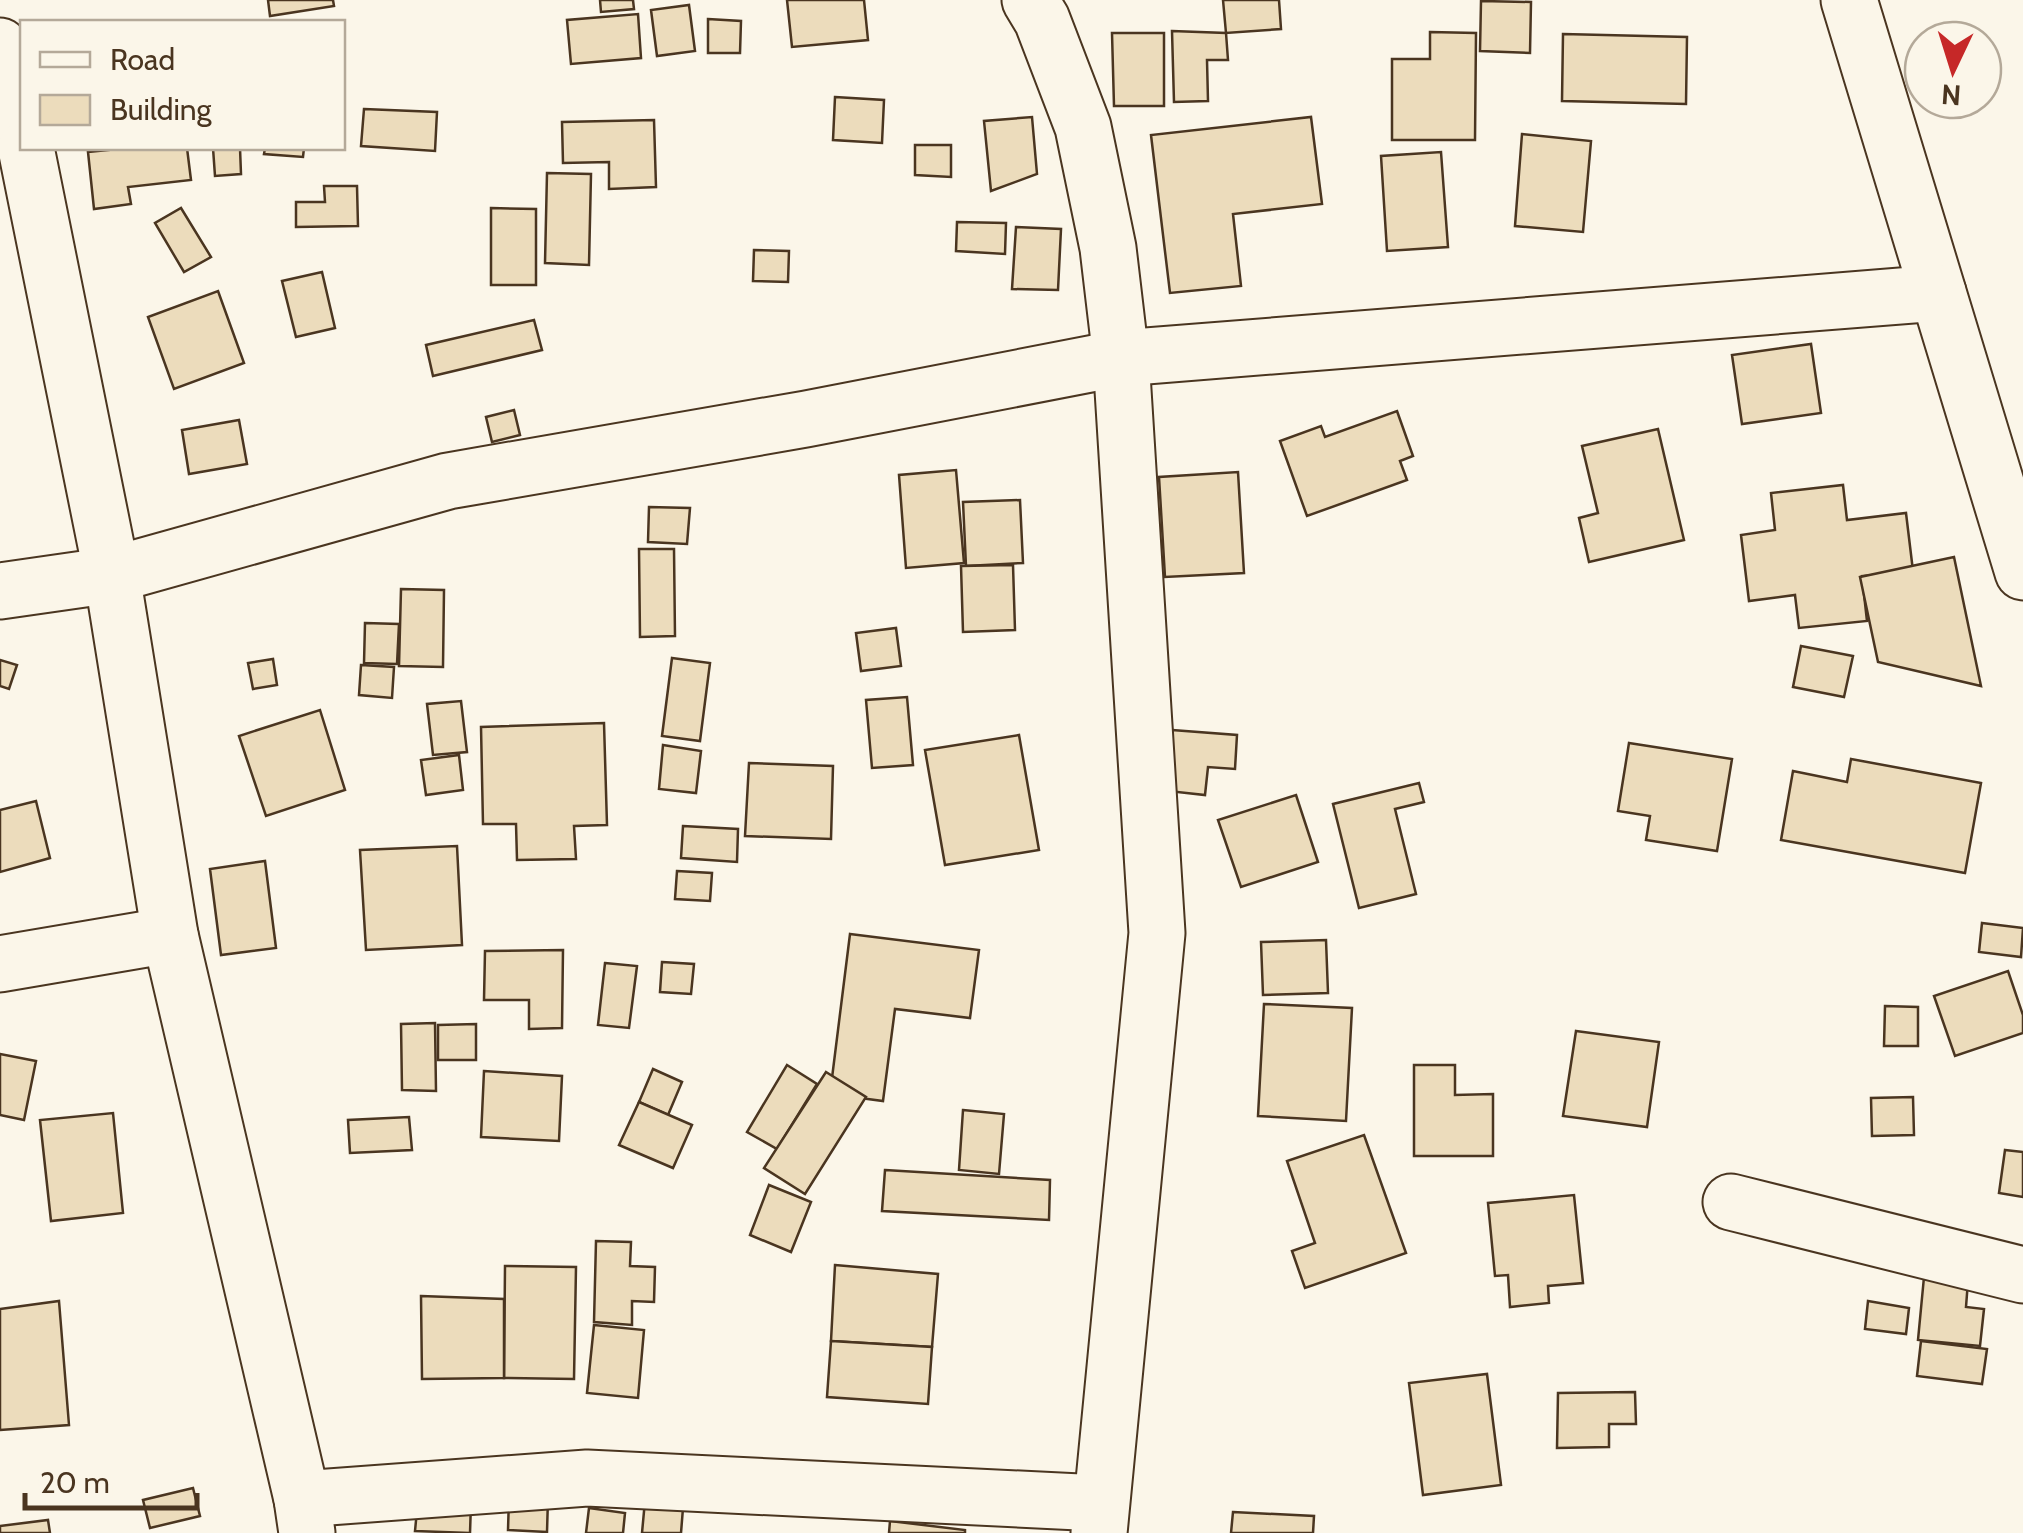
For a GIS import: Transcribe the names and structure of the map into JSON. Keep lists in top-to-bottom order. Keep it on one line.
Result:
{"legend":["Road","Building"],"scale_bar":"20 m","north":"bottom"}
